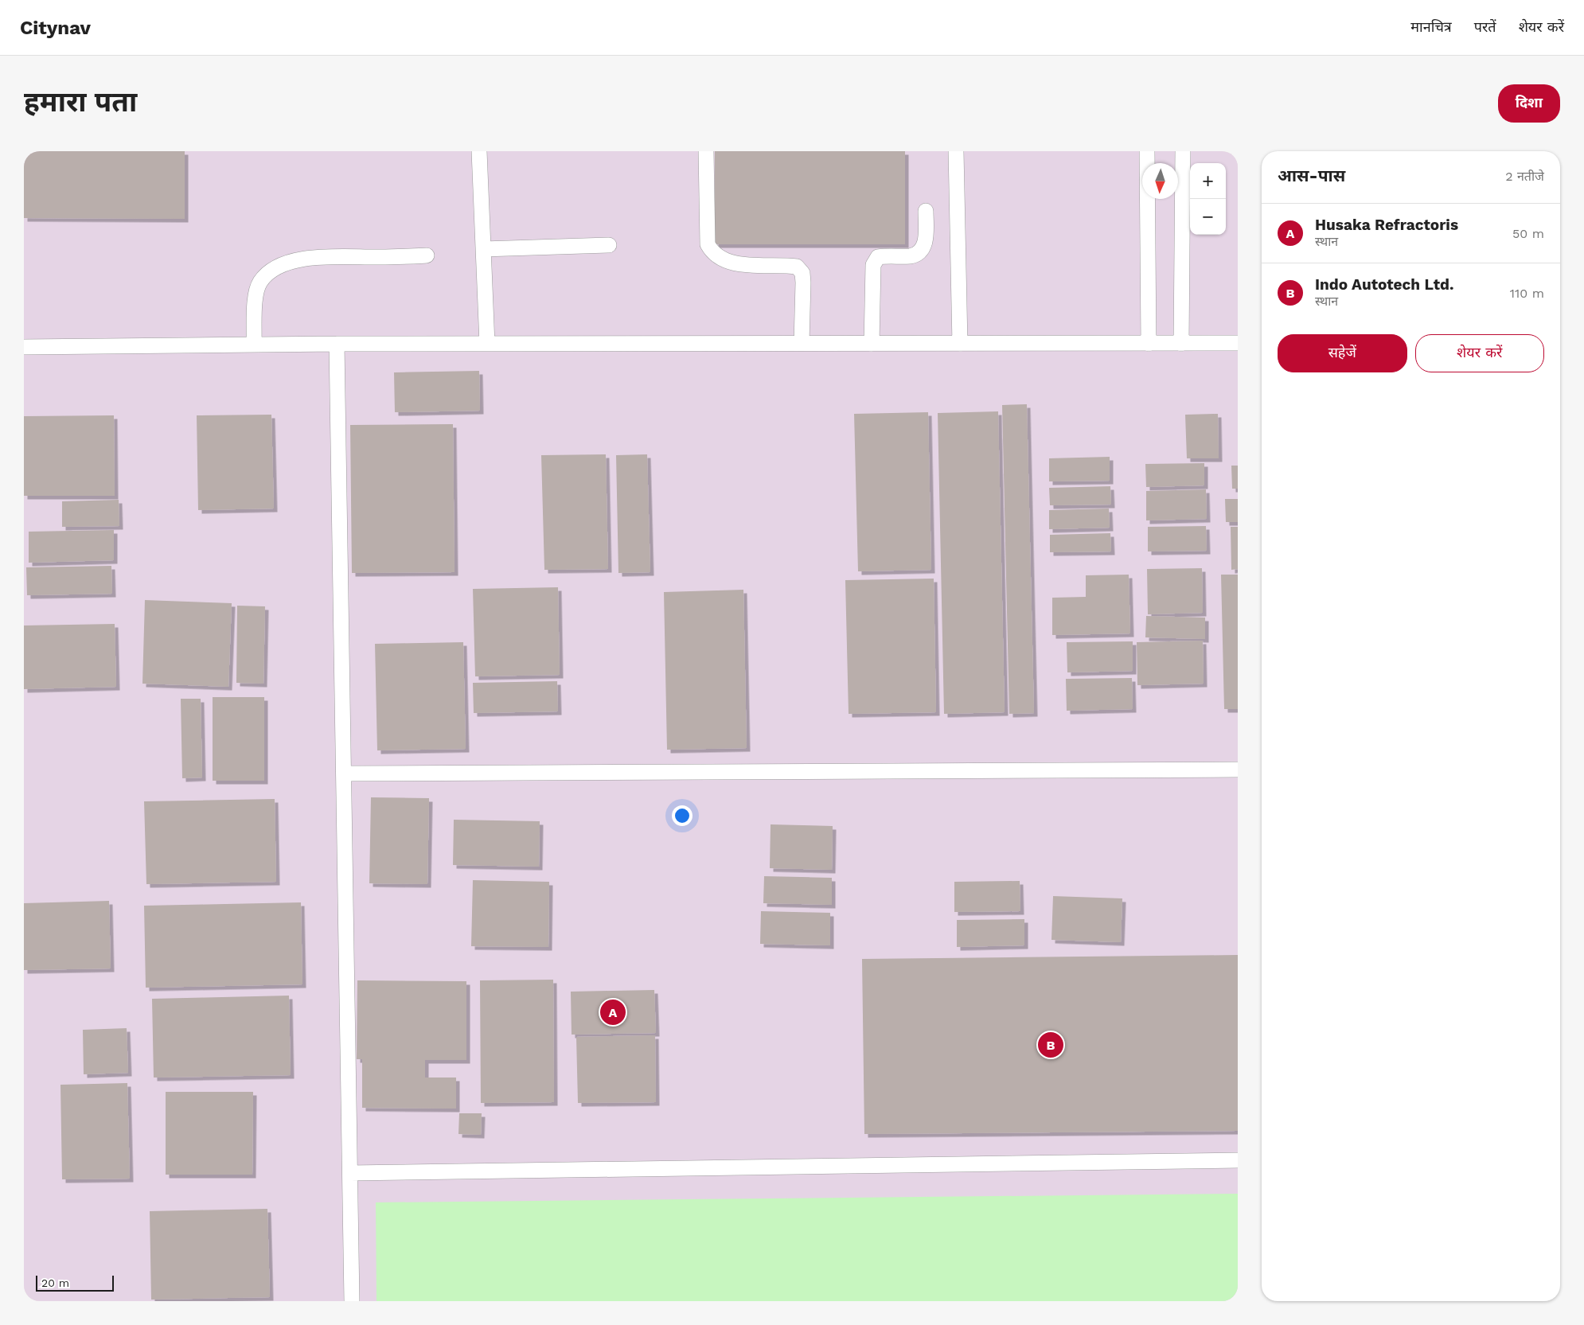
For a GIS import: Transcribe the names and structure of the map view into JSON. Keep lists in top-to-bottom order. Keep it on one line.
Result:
{"scale_bar":"20 m","north":"bottom","page":{"header":"Citynav","nav":["मानचित्र","परतें","शेयर करें"],"buttons":["दिशा",["सहेजें","शेयर करें"]],"title":"हमारा पता","heading":["आस-पास","2 नतीजे"],"map_buttons":["+","−"],"list":[{"mark":"A","name":"Husaka Refractoris","note":"स्थान","value":"50 m"},{"mark":"B","name":"Indo Autotech Ltd.","note":"स्थान","value":"110 m"}],"pins":["A","B"],"scale":"20 m"}}
